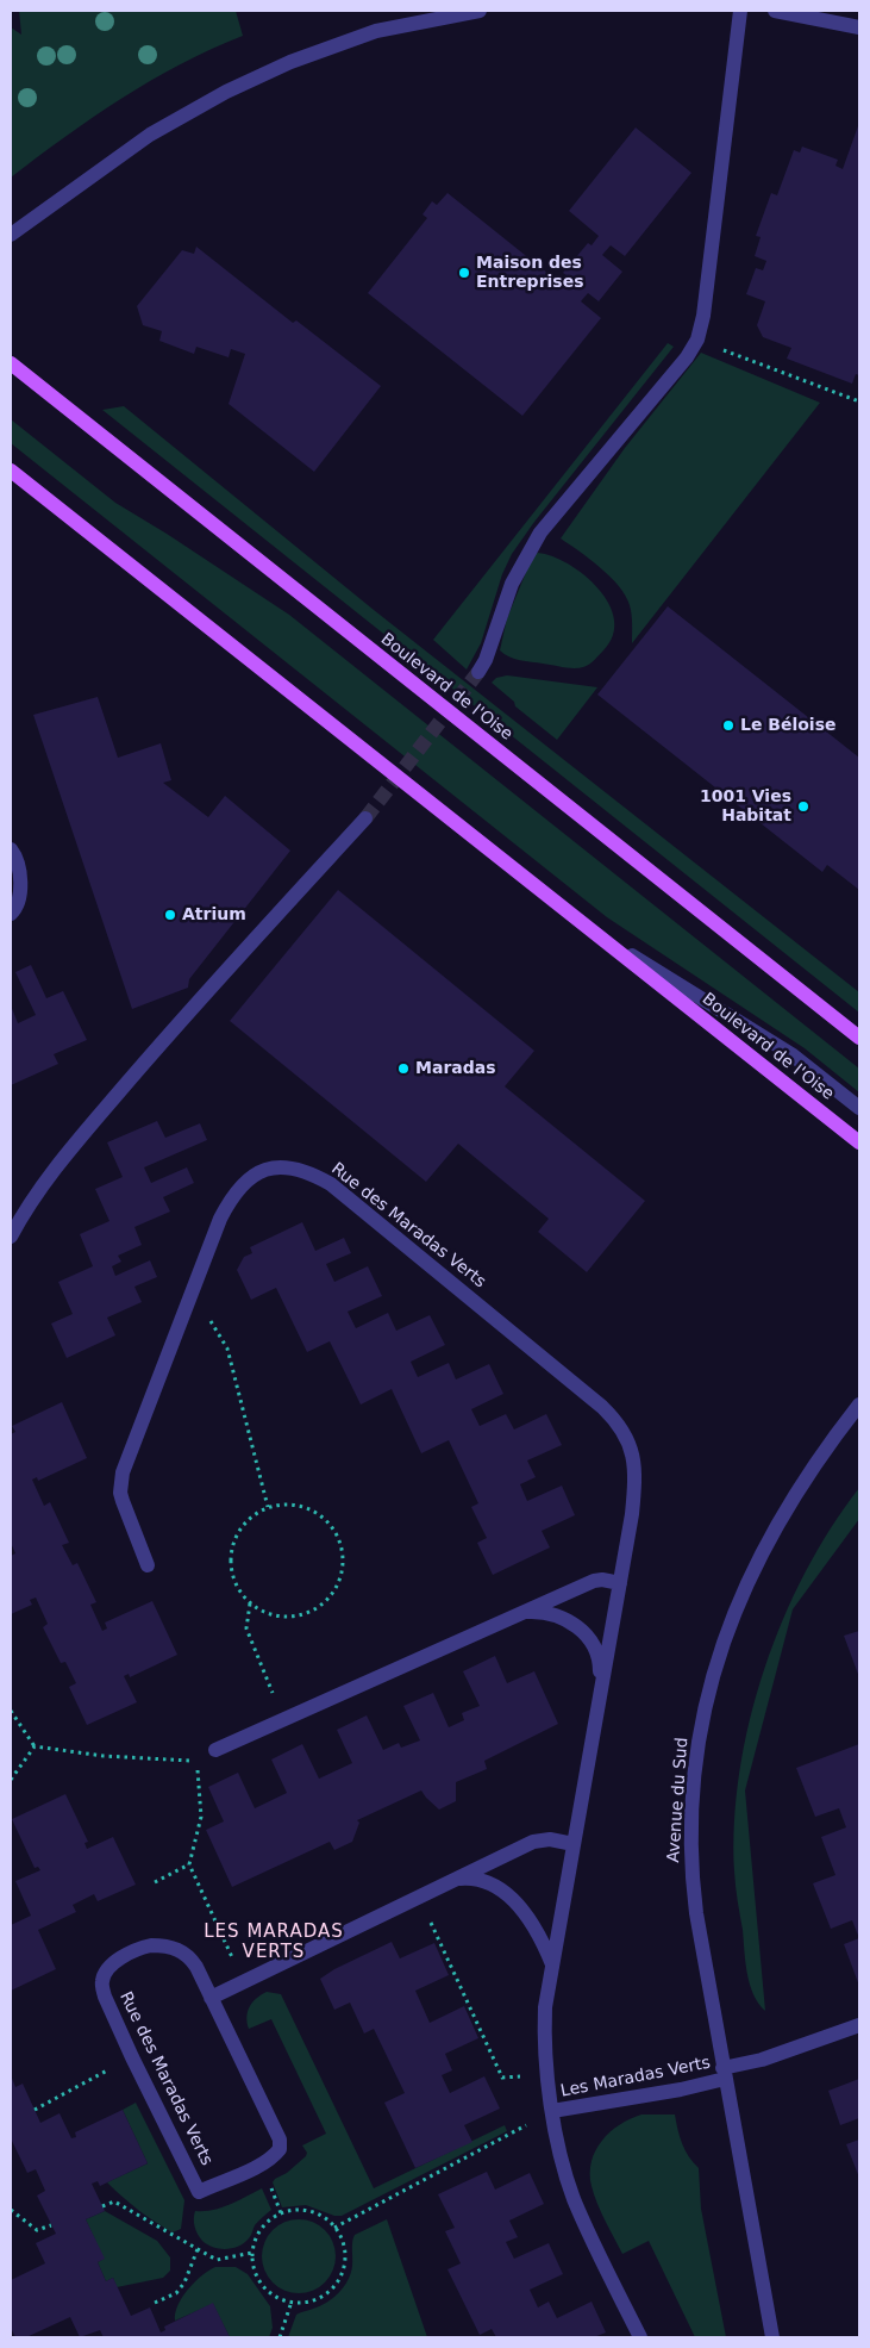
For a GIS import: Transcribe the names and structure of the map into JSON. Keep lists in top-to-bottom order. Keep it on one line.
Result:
{"streets":{"main road":["Boulevard de l'Oise"],"street":["Rue des Maradas Verts","Avenue du Sud","Les Maradas Verts"]},"crossings":[["Rue des Maradas Verts","Les Maradas Verts"],["Avenue du Sud","Les Maradas Verts"]],"districts":["LES MARADAS VERTS"],"places":["Maison des Entreprises","Le Béloise","1001 Vies Habitat","Atrium","Maradas"]}
